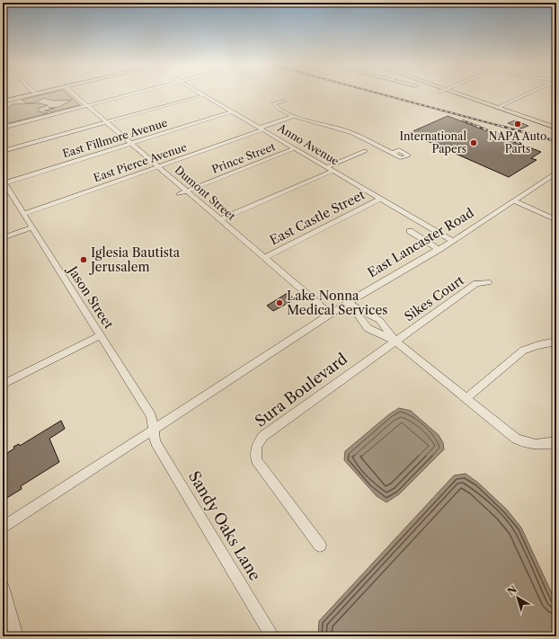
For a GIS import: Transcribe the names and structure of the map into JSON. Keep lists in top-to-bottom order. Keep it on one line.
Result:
{"streets":{"street":["East Fillmore Avenue","Anno Avenue","Prince Street","East Pierce Avenue","Dumont Street","East Castle Street","East Lancaster Road","Jason Street","Sikes Court","Sura Boulevard","Sandy Oaks Lane"]},"crossings":[["East Fillmore Avenue","Anno Avenue"],["East Fillmore Avenue","Dumont Street"],["East Fillmore Avenue","Jason Street"],["Anno Avenue","Prince Street"],["Anno Avenue","East Pierce Avenue"],["Anno Avenue","East Castle Street"],["Anno Avenue","East Lancaster Road"],["Prince Street","Dumont Street"],["East Pierce Avenue","Dumont Street"],["East Pierce Avenue","Jason Street"],["Dumont Street","East Castle Street"],["Dumont Street","East Lancaster Road"],["East Lancaster Road","Jason Street"],["East Lancaster Road","Sandy Oaks Lane"],["Jason Street","Sandy Oaks Lane"],["Sikes Court","Sura Boulevard"]],"places":["NAPA Auto Parts","International Papers","Iglesia Bautista Jerusalem","Lake Nonna Medical Services"],"north":"top left"}
